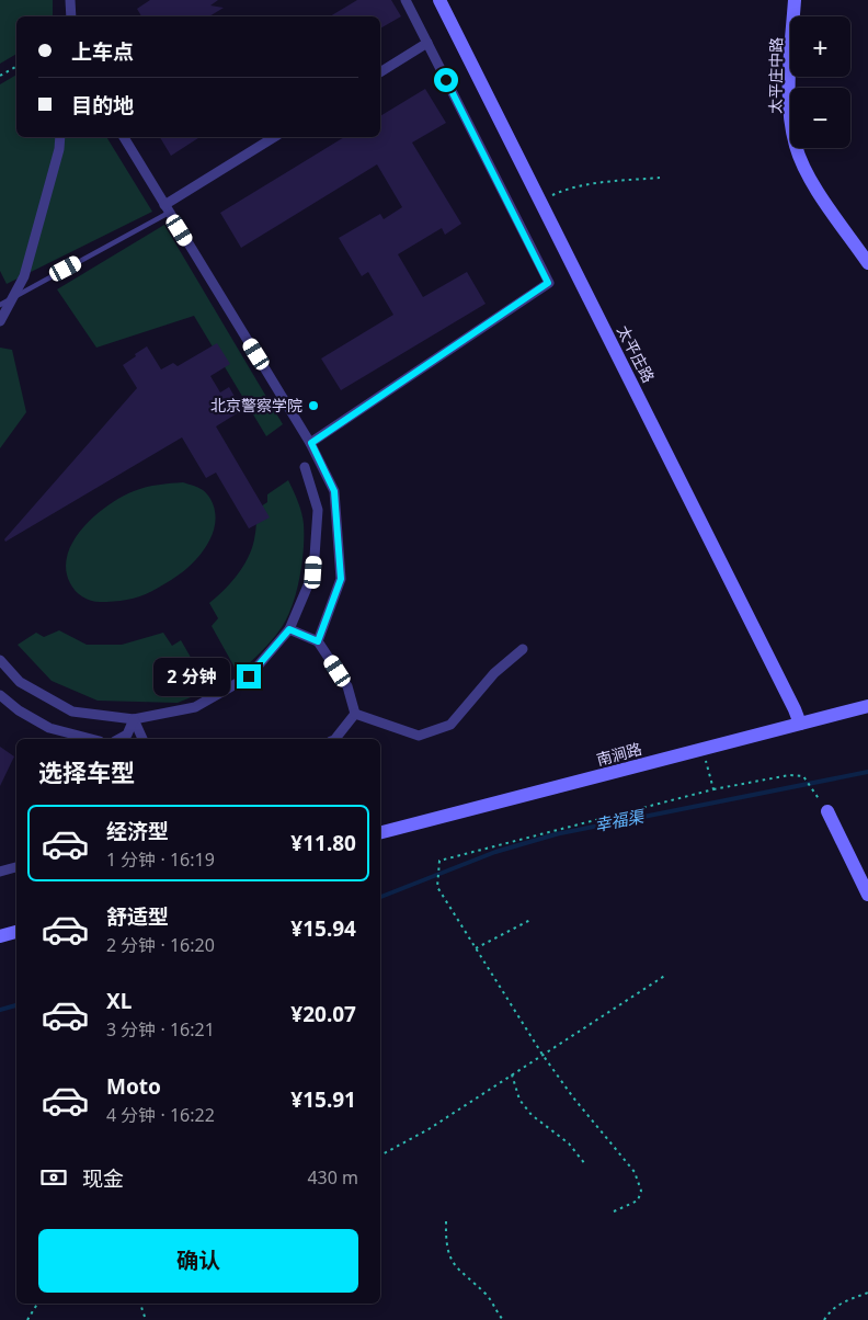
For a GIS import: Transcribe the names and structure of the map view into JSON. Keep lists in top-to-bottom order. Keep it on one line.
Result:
{"streets":{"street":["太平庄中路","太平庄路","南涧路"]},"crossings":[["太平庄路","南涧路"]],"water":["幸福渠"],"places":["北京警察学院"],"page":{"map_buttons":["+","−"],"banner":["上车点","目的地"],"bubble":"2 分钟","heading":"选择车型","list":[{"name":"经济型","note":"1 分钟 · 16:19","value":"¥11.80"},{"name":"舒适型","note":"2 分钟 · 16:20","value":"¥15.94"},{"name":"XL","note":"3 分钟 · 16:21","value":"¥20.07"},{"name":"Moto","note":"4 分钟 · 16:22","value":"¥15.91"}],"pay":["现金","430 m"],"buttons":"确认"}}
